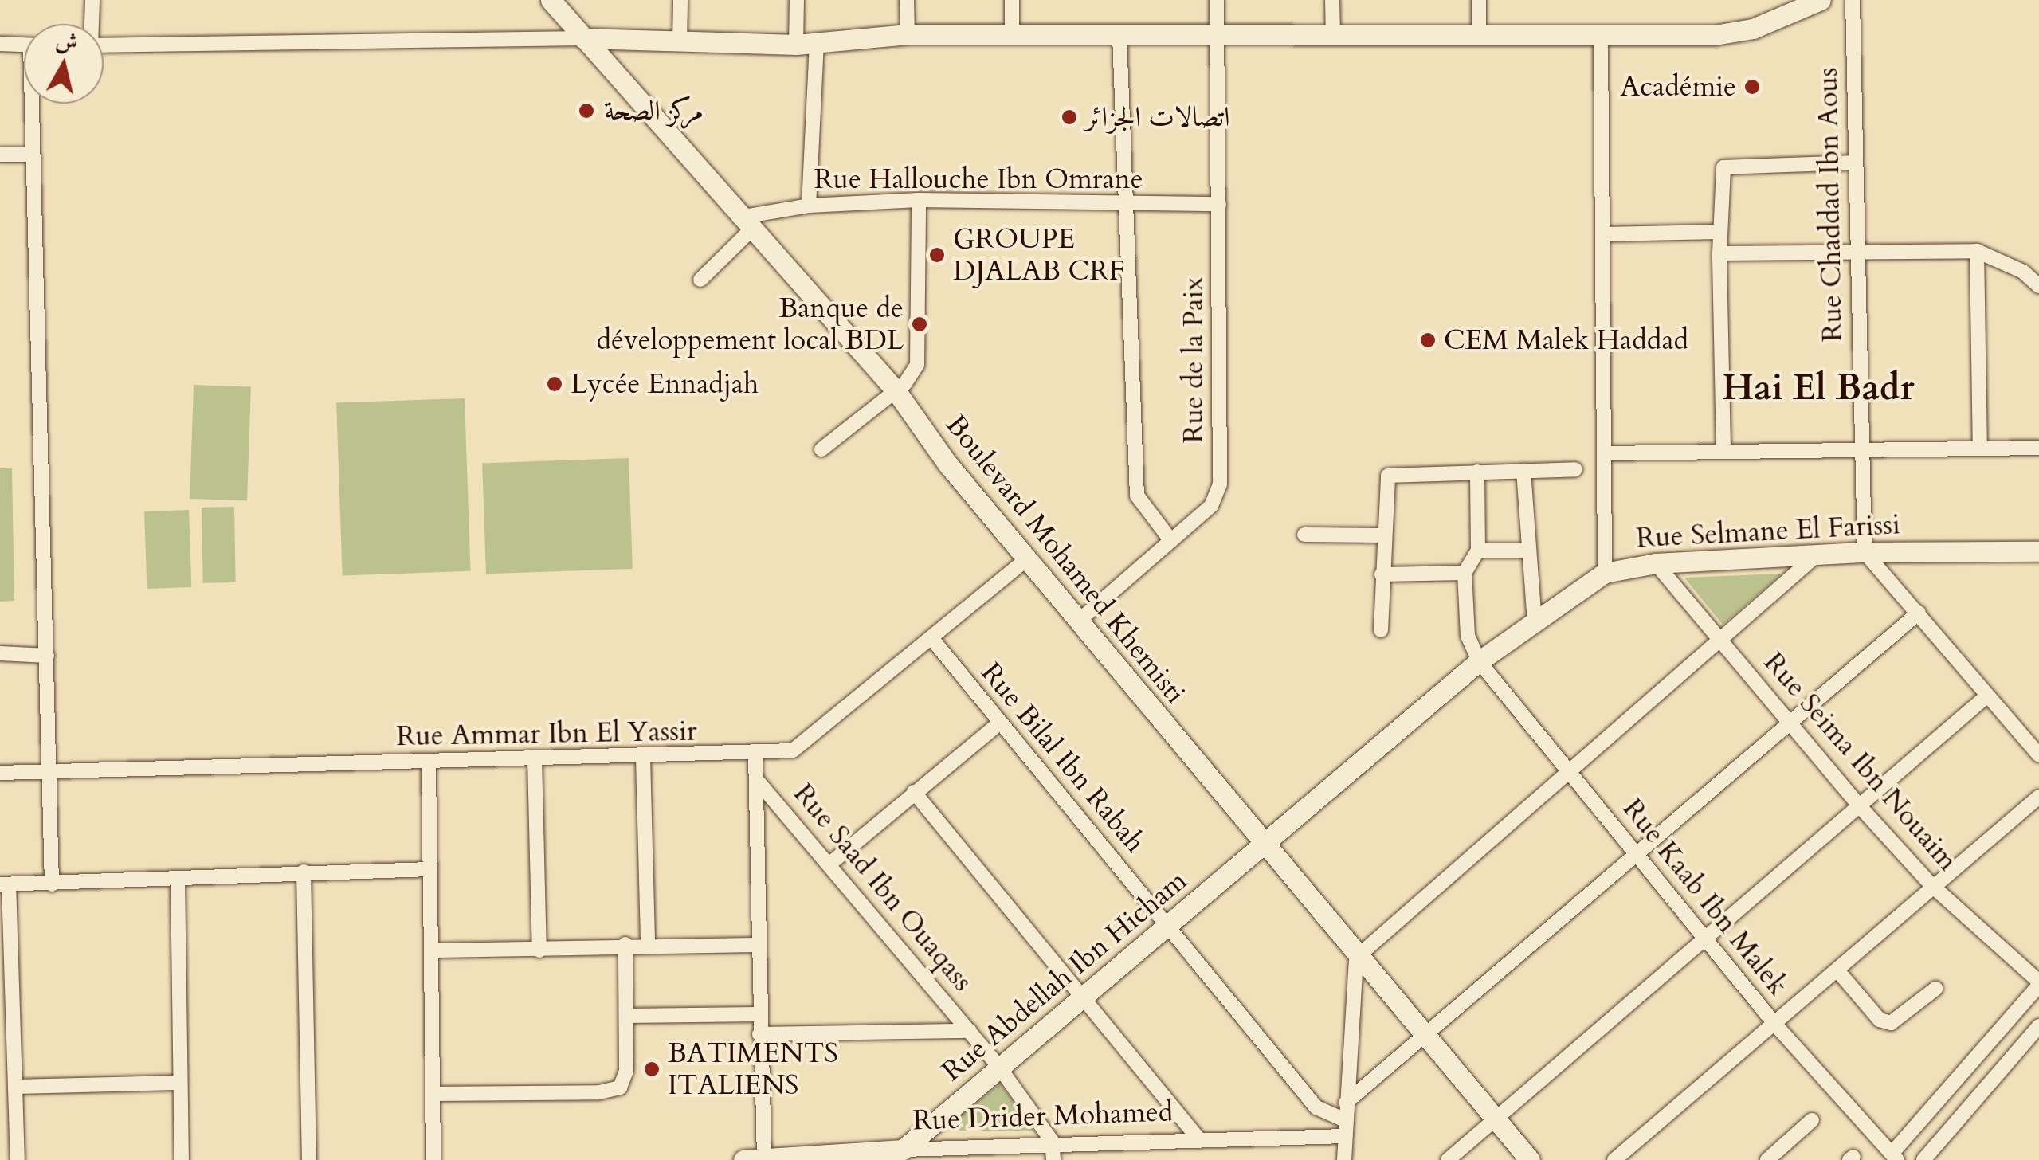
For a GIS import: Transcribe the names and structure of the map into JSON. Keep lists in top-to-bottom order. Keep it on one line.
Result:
{"streets":{"street":["Rue Hallouche Ibn Omrane","Rue Chaddad Ibn Aous","Rue de la Paix","Rue Selmane El Farissi","Boulevard Mohamed Khemisti","Rue Ammar Ibn El Yassir","Rue Bilal Ibn Rabah","Rue Seima Ibn Nouaim","Rue Saad Ibn Ouaqass","Rue Kaab Ibn Malek","Rue Abdellah Ibn Hicham","Rue Drider Mohamed"]},"crossings":[["Rue Hallouche Ibn Omrane","Rue de la Paix"],["Rue Hallouche Ibn Omrane","Boulevard Mohamed Khemisti"],["Rue Chaddad Ibn Aous","Rue Selmane El Farissi"],["Rue de la Paix","Boulevard Mohamed Khemisti"],["Rue Selmane El Farissi","Boulevard Mohamed Khemisti"],["Rue Selmane El Farissi","Rue Seima Ibn Nouaim"],["Rue Selmane El Farissi","Rue Kaab Ibn Malek"],["Rue Selmane El Farissi","Rue Abdellah Ibn Hicham"],["Boulevard Mohamed Khemisti","Rue Ammar Ibn El Yassir"],["Boulevard Mohamed Khemisti","Rue Abdellah Ibn Hicham"],["Rue Ammar Ibn El Yassir","Rue Bilal Ibn Rabah"],["Rue Bilal Ibn Rabah","Rue Abdellah Ibn Hicham"],["Rue Bilal Ibn Rabah","Rue Drider Mohamed"],["Rue Saad Ibn Ouaqass","Rue Abdellah Ibn Hicham"],["Rue Saad Ibn Ouaqass","Rue Drider Mohamed"],["Rue Abdellah Ibn Hicham","Rue Drider Mohamed"]],"districts":["Hai El Badr"],"places":["Académie","مركز الصحة","اتصالات الجزائر","GROUPE DJALAB CRF","Banque de développement local BDL","CEM Malek Haddad","Lycée Ennadjah","BATIMENTS ITALIENS"],"north":"top"}
